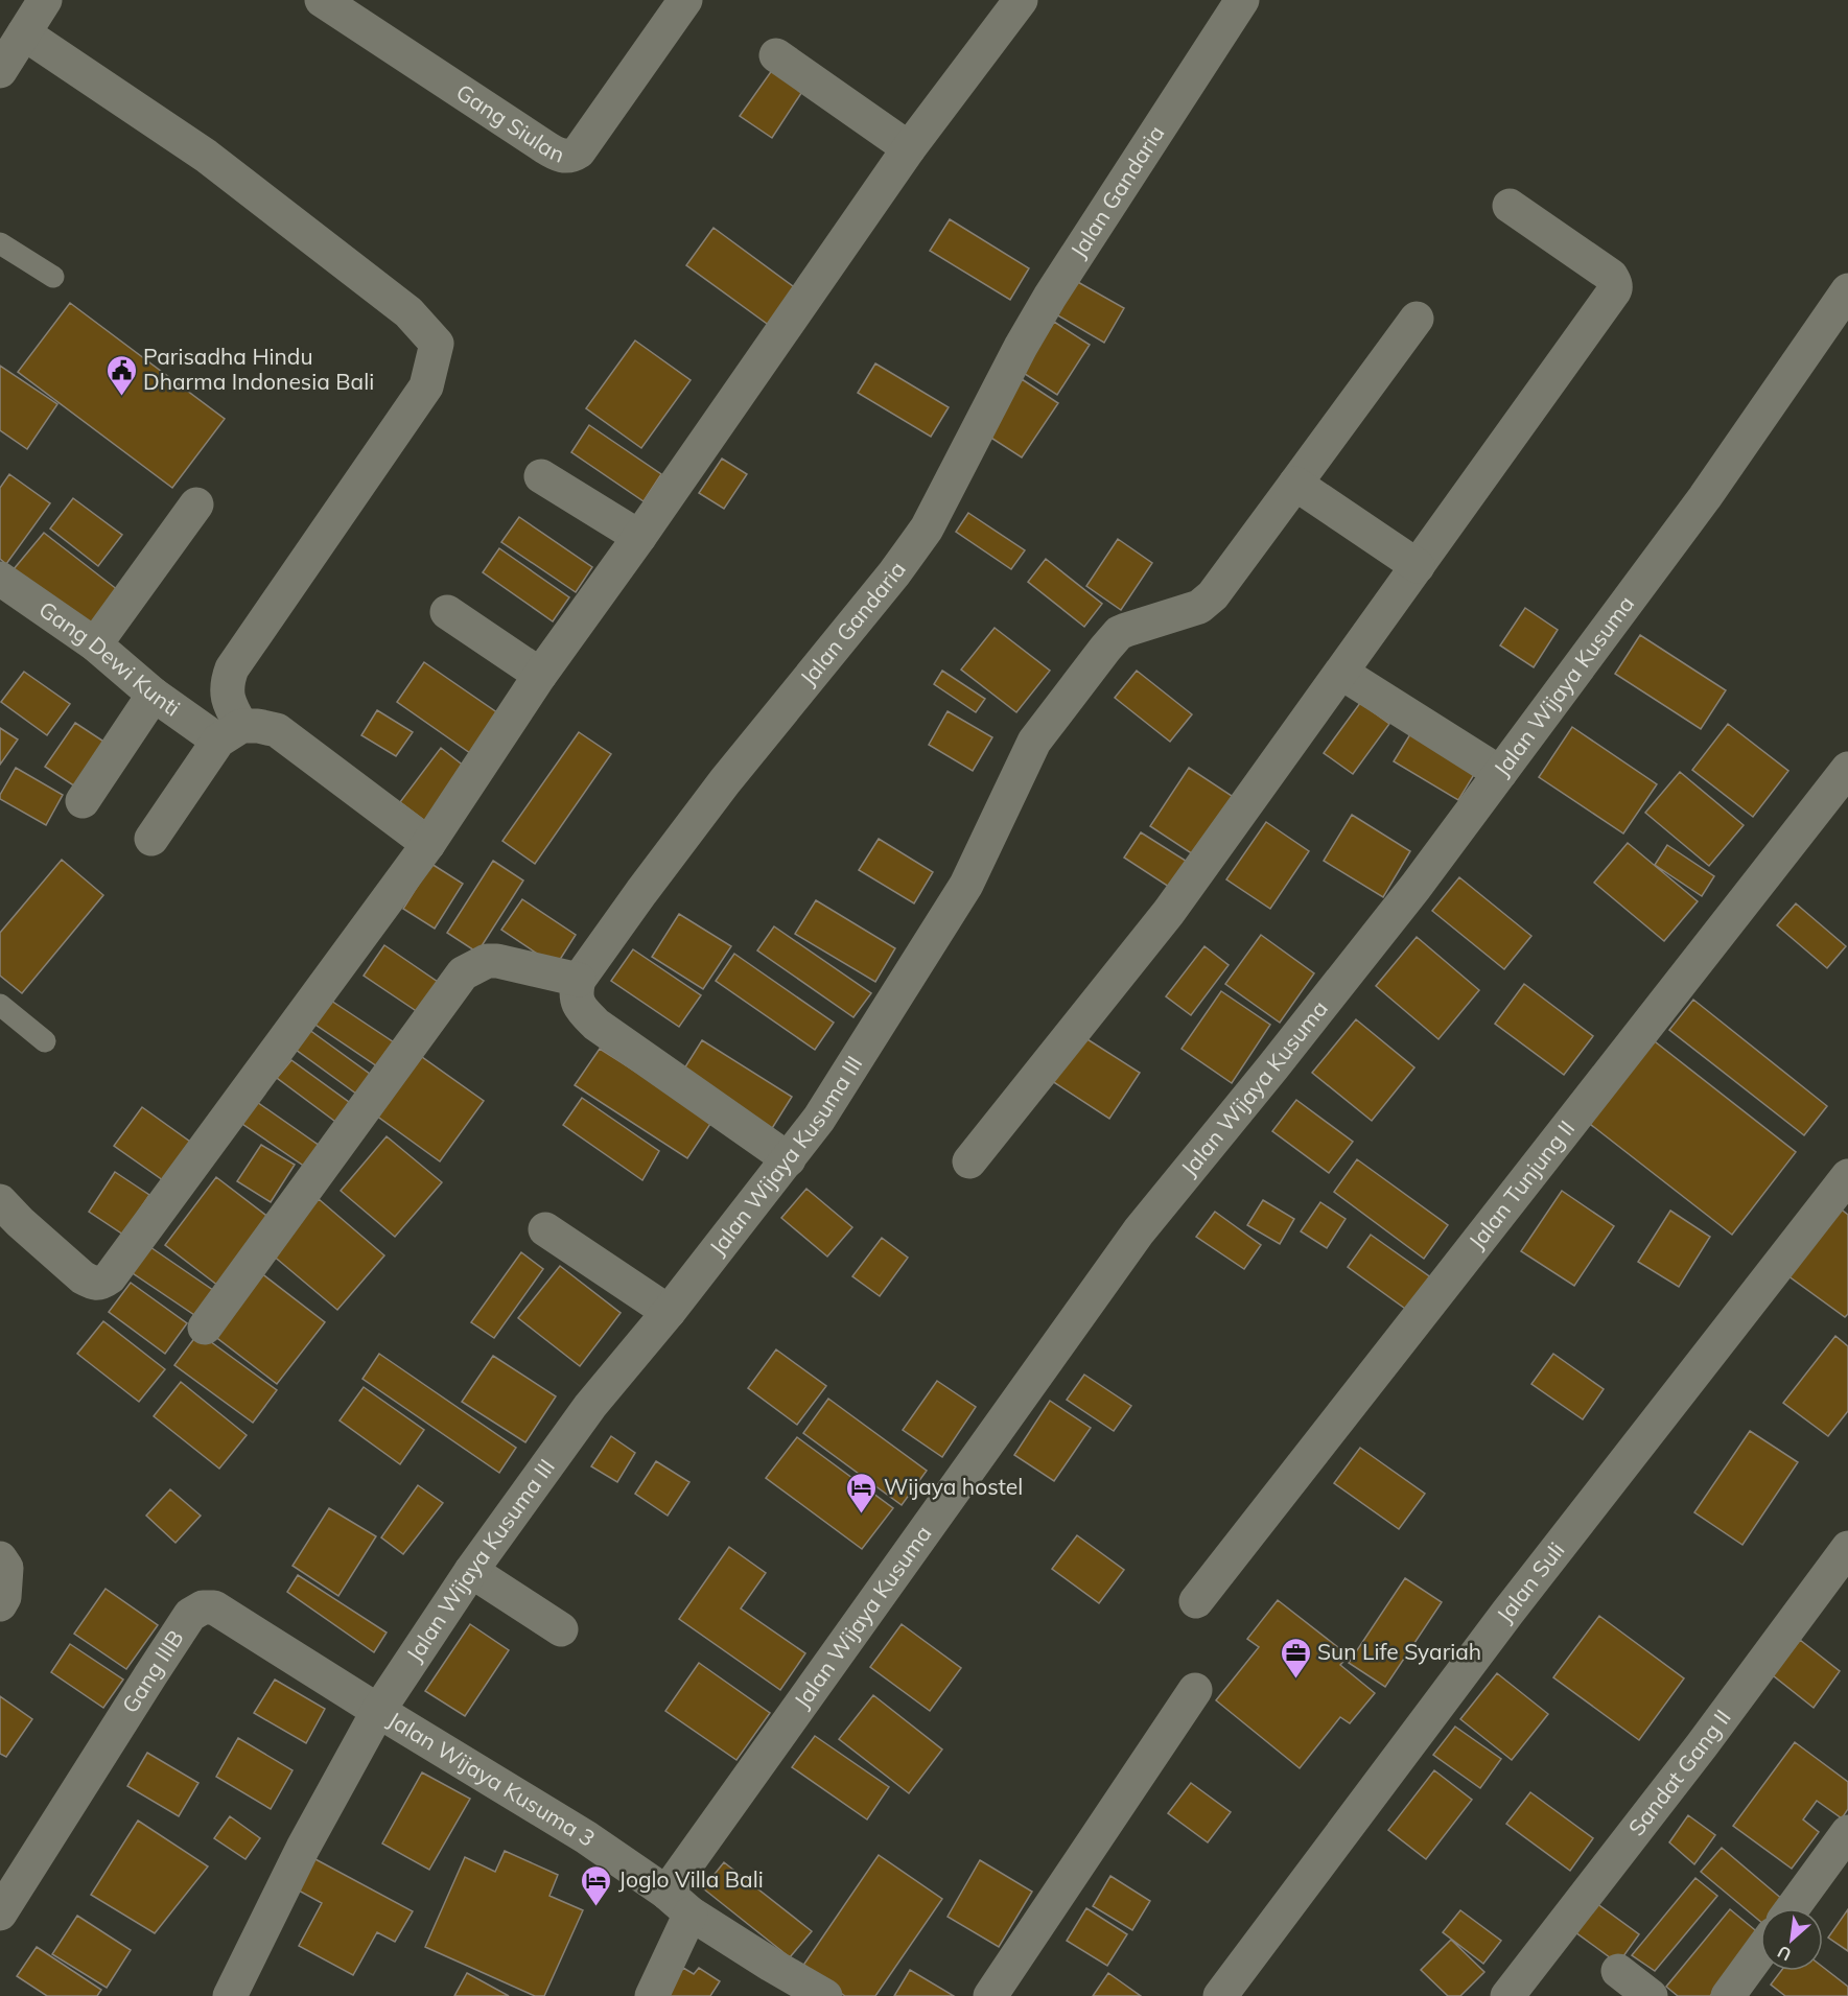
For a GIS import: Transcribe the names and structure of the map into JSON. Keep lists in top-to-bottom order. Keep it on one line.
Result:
{"streets":{"street":["Gang Siulan","Jalan Gandaria","Gang Dewi Kunti","Jalan Wijaya Kusuma","Jalan Wijaya Kusuma III","Jalan Tunjung II","Jalan Suli","Gang IIIB","Sandat Gang II","Jalan Wijaya Kusuma 3"]},"crossings":[["Jalan Wijaya Kusuma","Jalan Wijaya Kusuma 3"],["Jalan Wijaya Kusuma III","Gang IIIB"],["Jalan Wijaya Kusuma III","Jalan Wijaya Kusuma 3"],["Gang IIIB","Jalan Wijaya Kusuma 3"]],"places":{"public building":["Parisadha Hindu Dharma Indonesia Bali"],"hotel":["Wijaya hostel","Joglo Villa Bali"],"office":["Sun Life Syariah"]},"north":"bottom left"}
